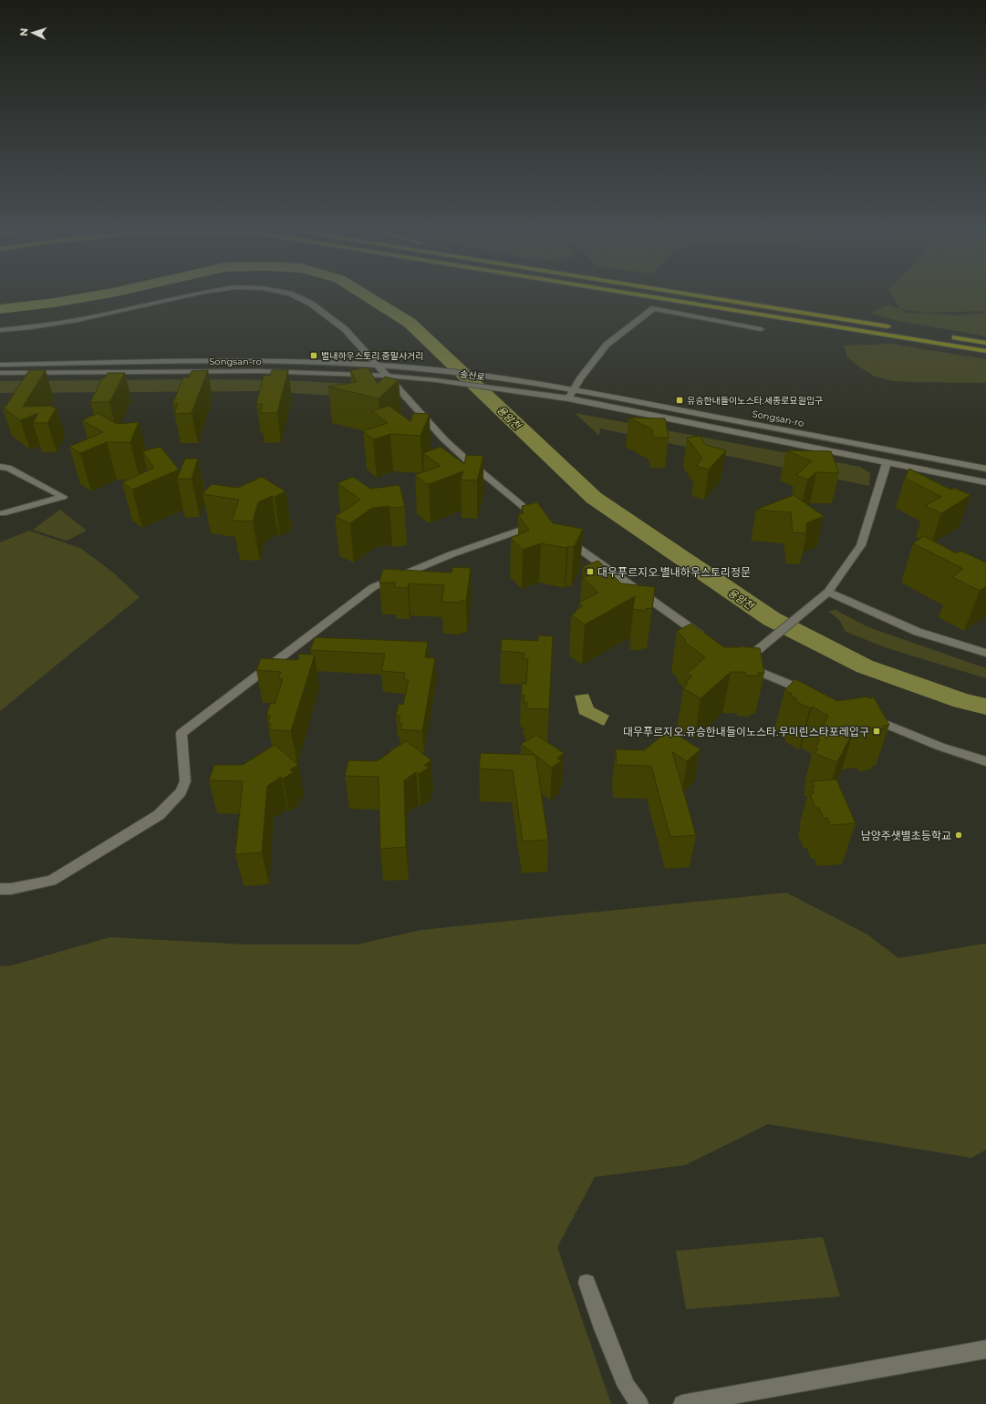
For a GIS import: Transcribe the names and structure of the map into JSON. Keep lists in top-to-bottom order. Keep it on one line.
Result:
{"streets":{"street":["Songsan-ro","송산로"]},"crossings":[["Songsan-ro","송산로"]],"water":["용암천"],"places":{"transit":["별내하우스토리.중말사거리","유승한내들이노스타.세종로묘원입구","대우푸르지오.별내하우스토리정문","대우푸르지오.유승한내들이노스타.우미린스타포레입구"],"other":["남양주샛별초등학교"]},"north":"left"}
